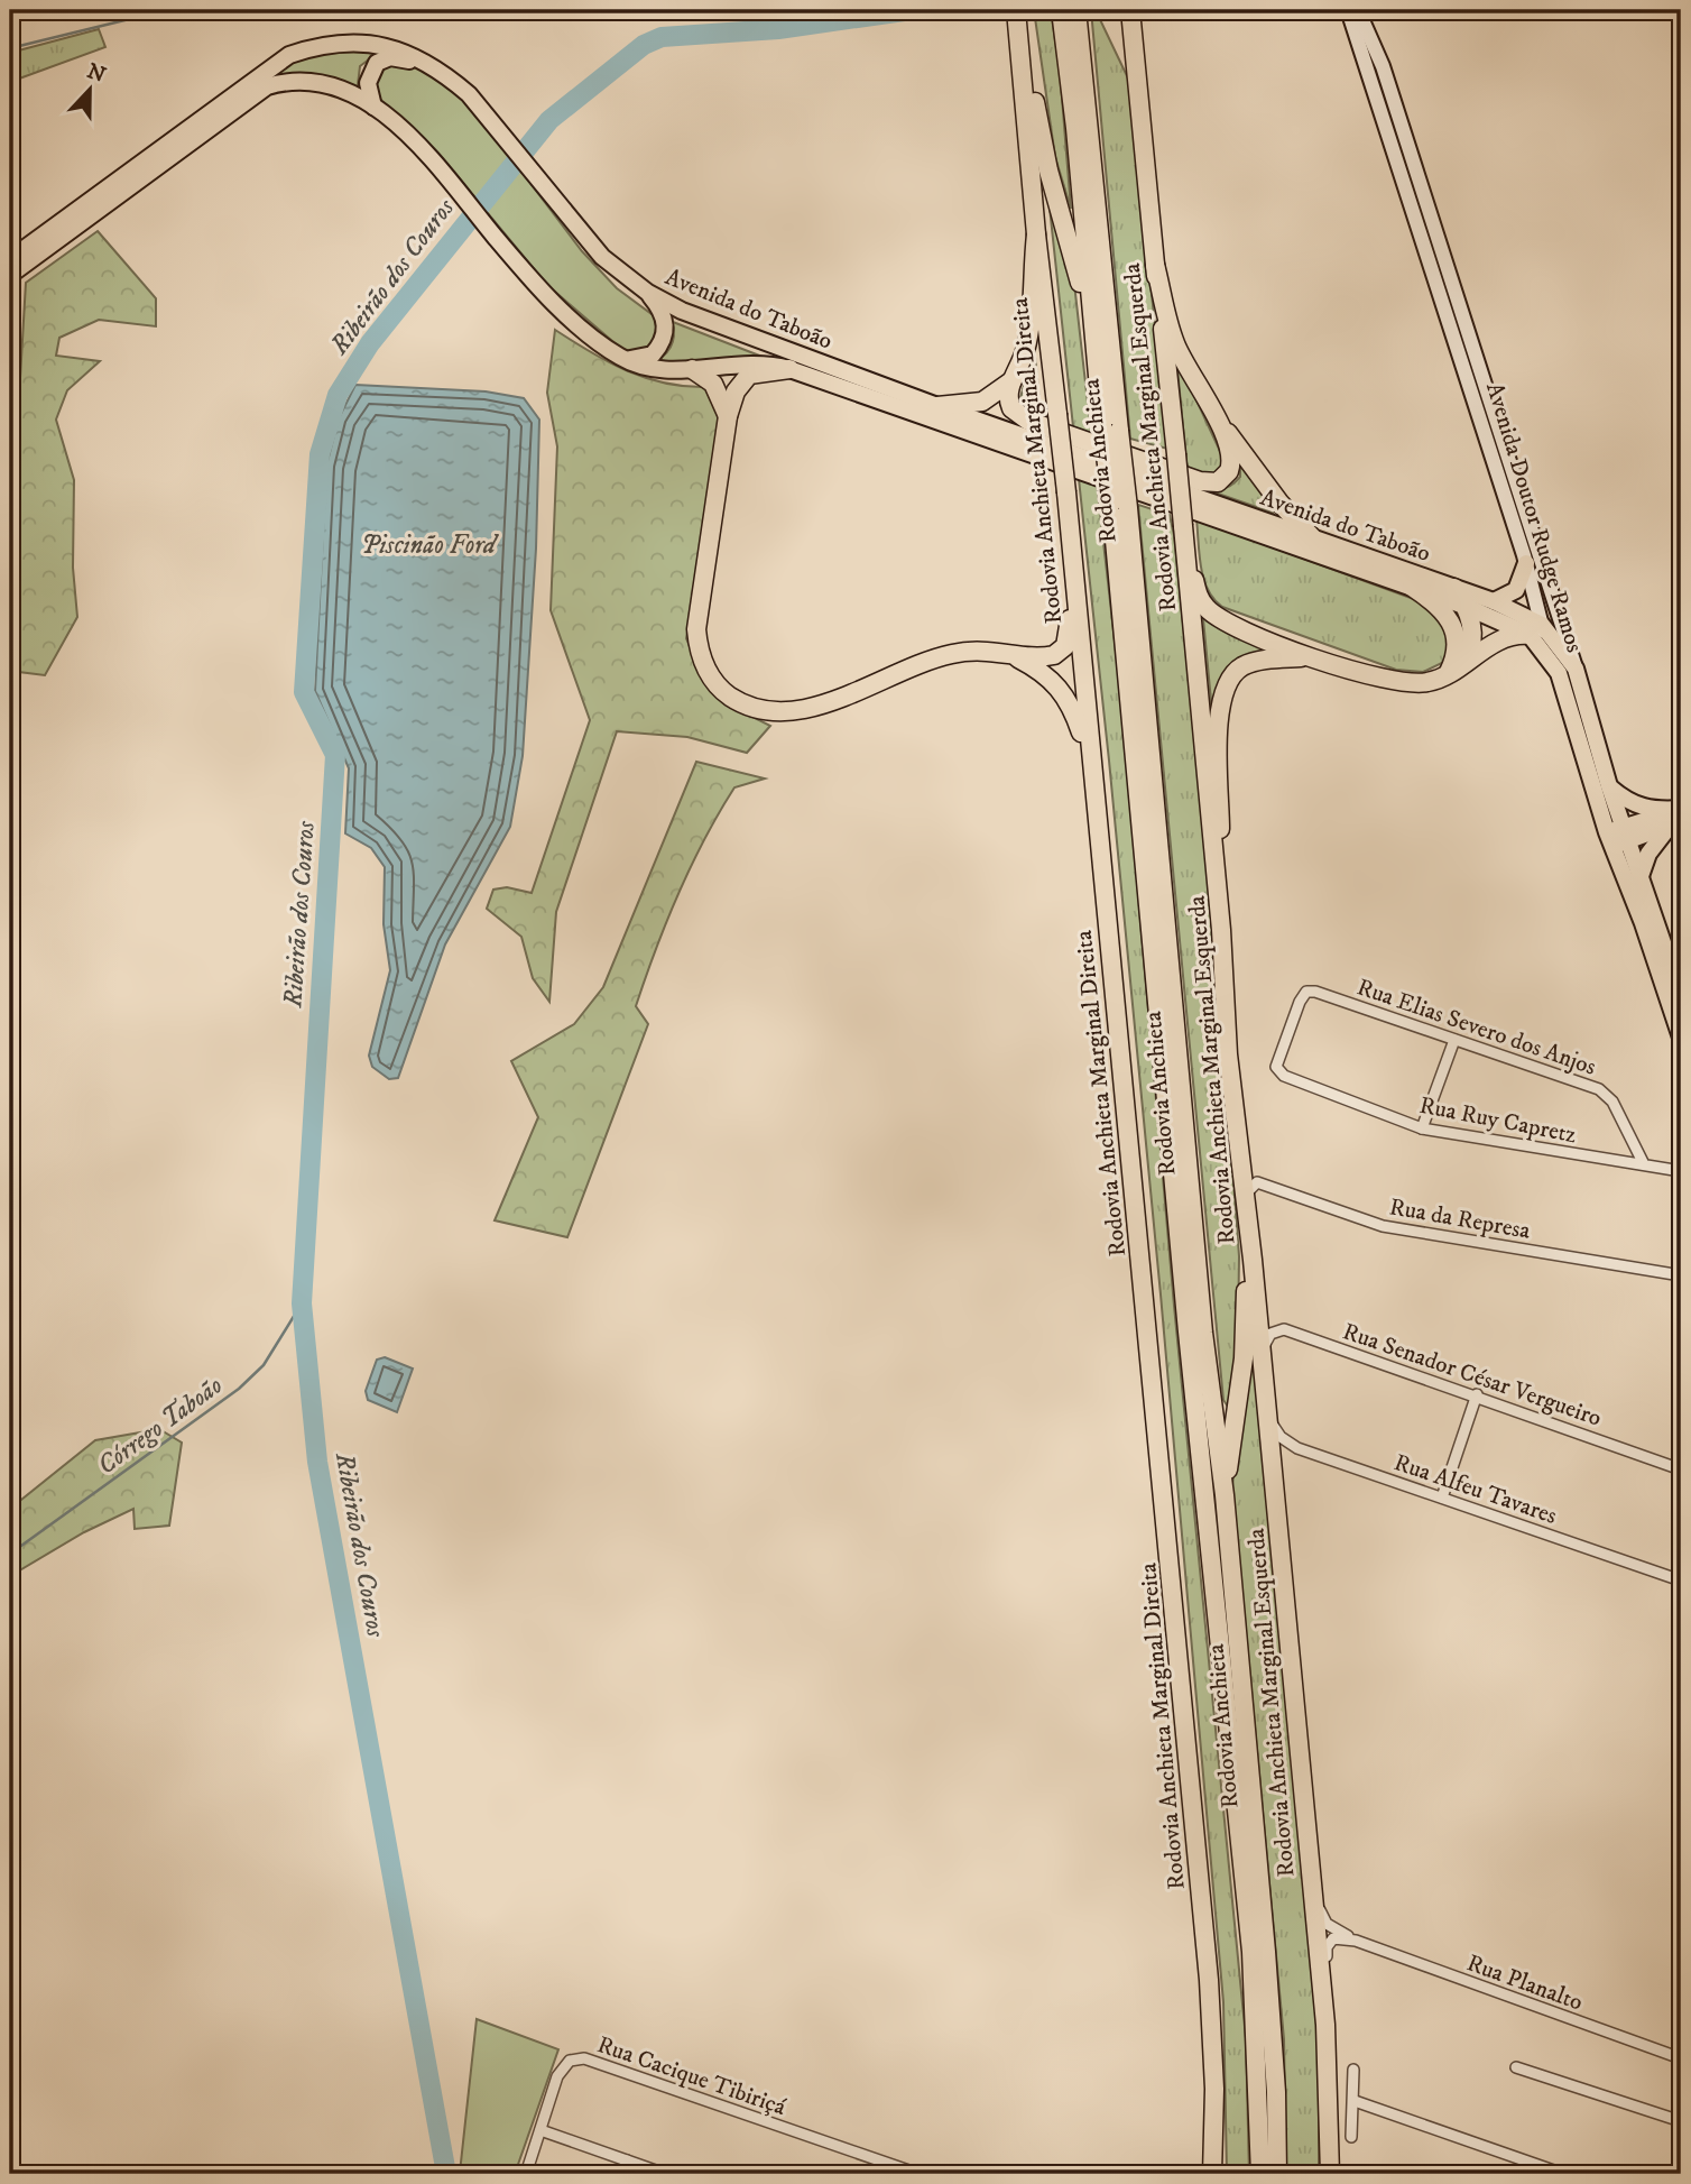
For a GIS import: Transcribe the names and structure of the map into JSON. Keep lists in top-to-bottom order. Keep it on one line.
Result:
{"streets":{"highway":["Rodovia Anchieta Marginal Esquerda","Rodovia Anchieta Marginal Direita","Rodovia Anchieta"],"main road":["Avenida do Taboão","Avenida Doutor Rudge Ramos"],"street":["Rua Elias Severo dos Anjos","Rua Ruy Capretz","Rua da Represa","Rua Senador César Vergueiro","Rua Alfeu Tavares","Rua Planalto","Rua Cacique Tibiriçá"]},"crossings":[["Avenida do Taboão","Avenida Doutor Rudge Ramos"],["Rodovia Anchieta Marginal Esquerda","Rua da Represa"],["Rodovia Anchieta Marginal Esquerda","Rua Senador César Vergueiro"],["Rodovia Anchieta Marginal Esquerda","Rua Alfeu Tavares"],["Rodovia Anchieta Marginal Esquerda","Rua Planalto"],["Rua Elias Severo dos Anjos","Rua Ruy Capretz"]],"water":["Ribeirão dos Couros","Piscinão Ford","Córrego Taboão"],"north":"top"}
